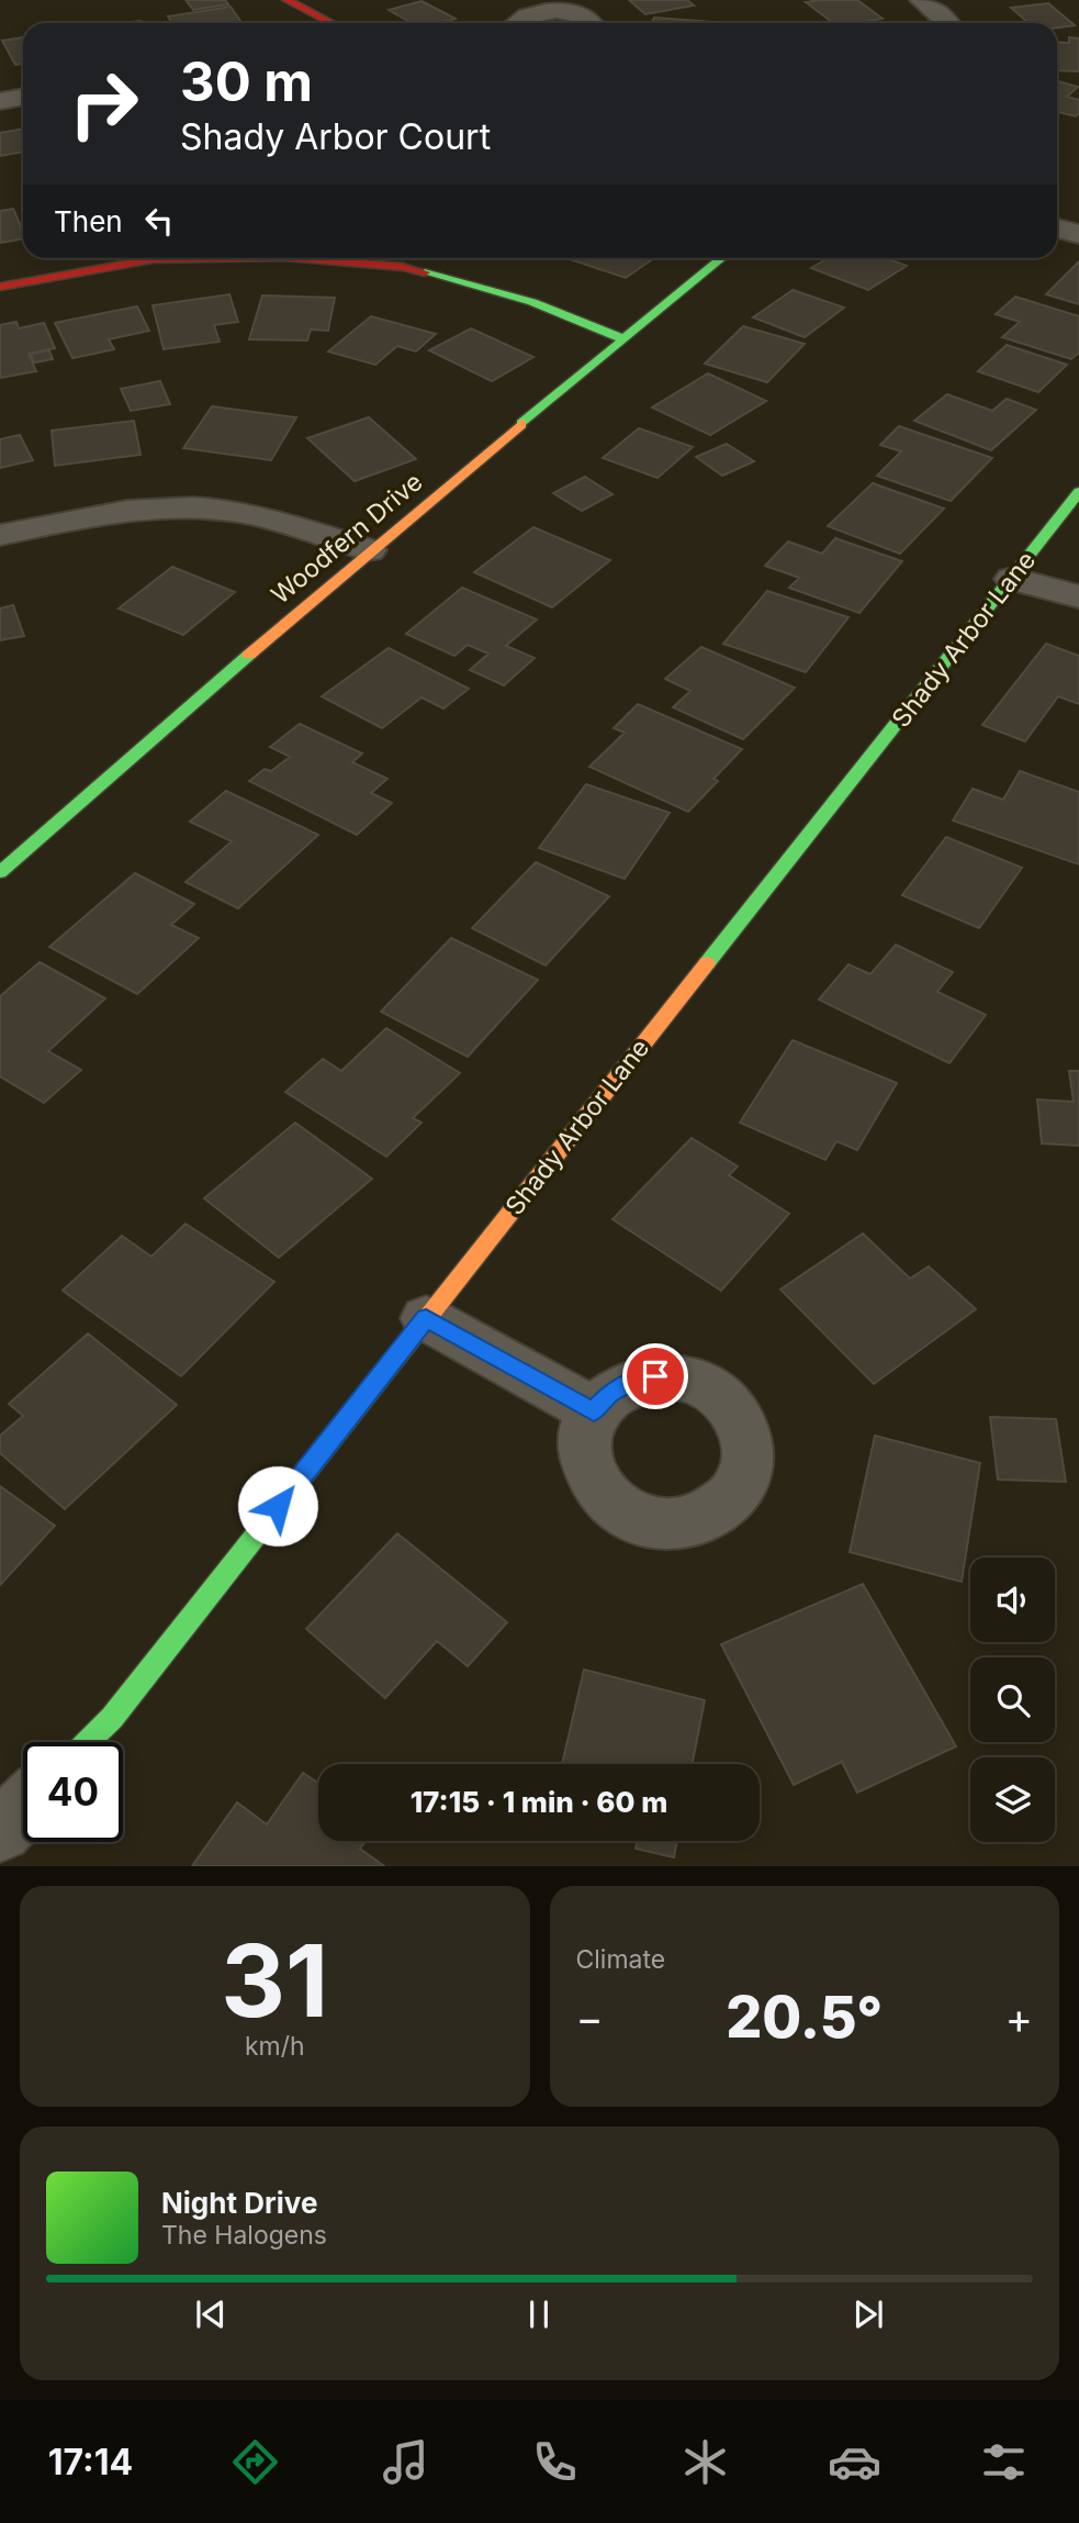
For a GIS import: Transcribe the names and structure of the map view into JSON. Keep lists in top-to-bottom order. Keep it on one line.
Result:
{"streets":{"street":["Woodfern Drive","Shady Arbor Lane"]},"page":{"turn":["30 m","Shady Arbor Court"],"then":"Then","limit":"40","trip":"17:15 · 1 min · 60 m","tile":[["31","km/h"],"Climate"],"heat":["−","20.5°","+"],"song":["Night Drive","The Halogens"],"tabs":"17:14"}}
